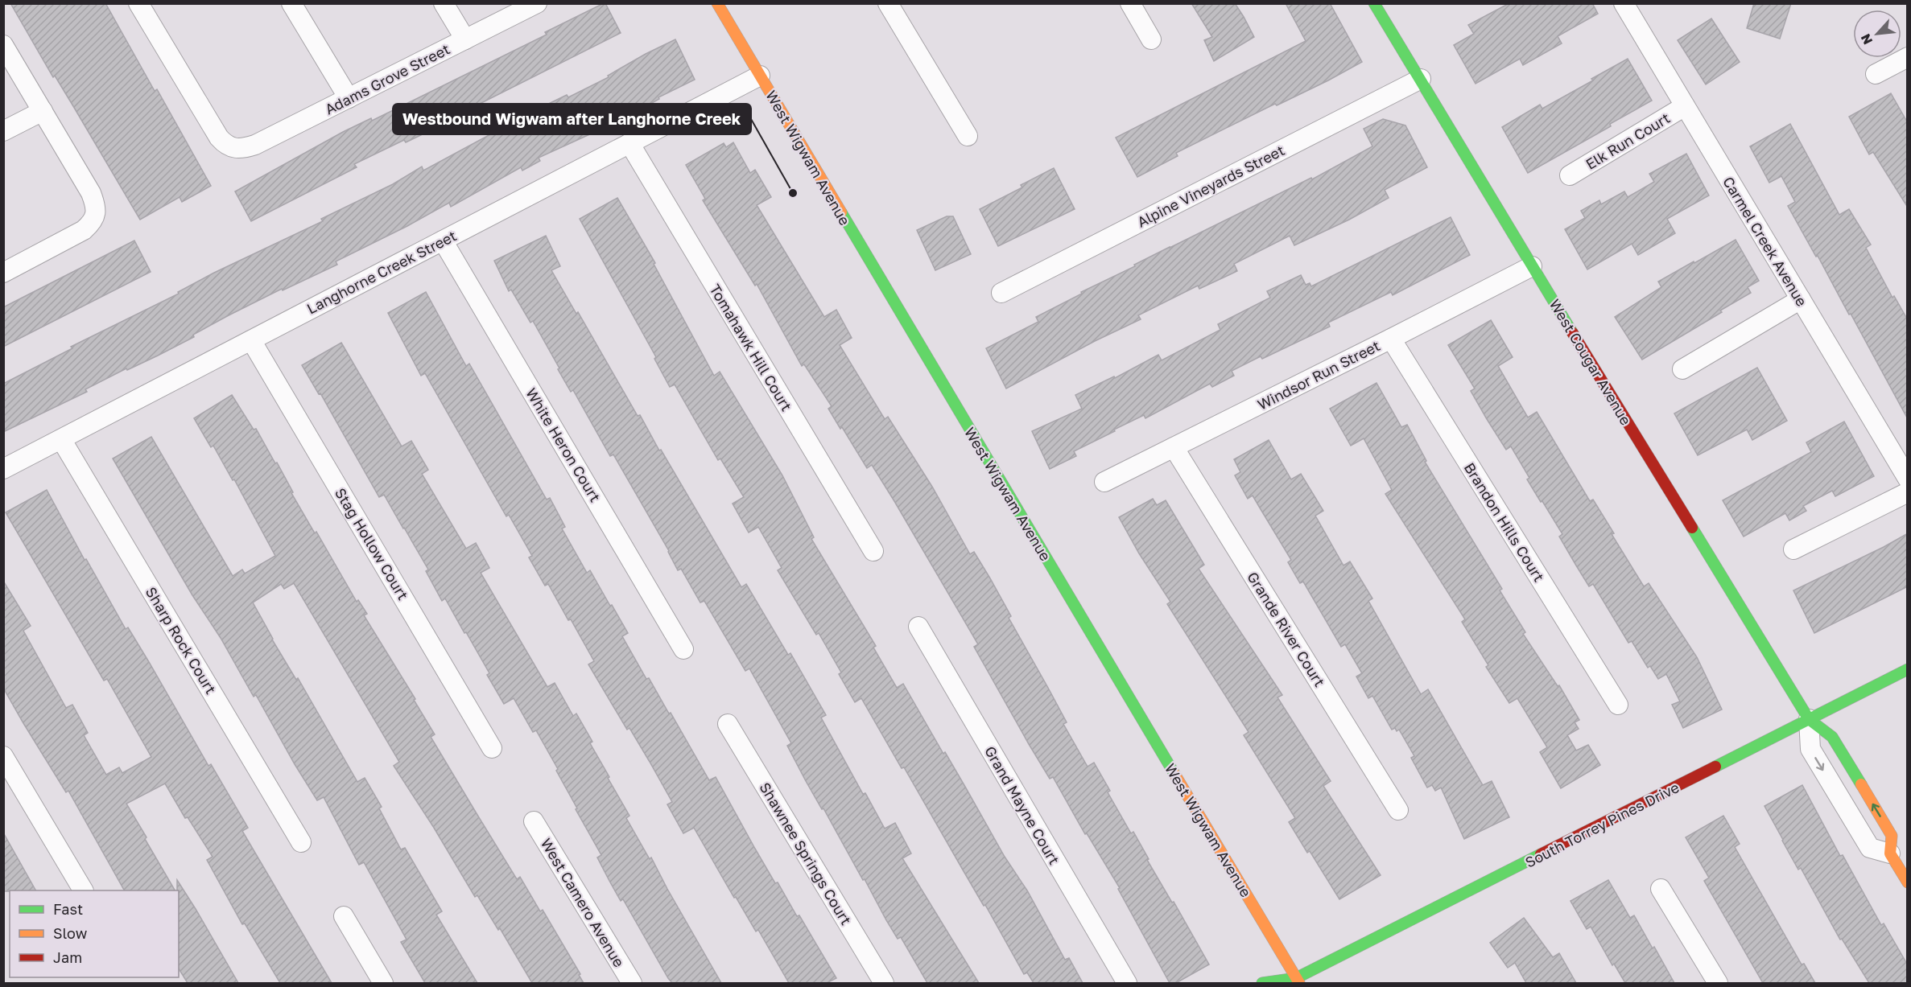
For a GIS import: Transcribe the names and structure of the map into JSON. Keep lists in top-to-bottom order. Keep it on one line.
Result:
{"streets":{"street":["Adams Grove Street","Elk Run Court","West Wigwam Avenue","Alpine Vineyards Street","Carmel Creek Avenue","Langhorne Creek Street","Tomahawk Hill Court","West Cougar Avenue","Windsor Run Street","White Heron Court","Brandon Hills Court","Stag Hollow Court","Grande River Court","Sharp Rock Court","Grand Mayne Court","South Torrey Pines Drive","Shawnee Springs Court","West Camero Avenue"]},"crossings":[["Elk Run Court","Carmel Creek Avenue"],["West Wigwam Avenue","Langhorne Creek Street"],["West Wigwam Avenue","South Torrey Pines Drive"],["Alpine Vineyards Street","West Cougar Avenue"],["Langhorne Creek Street","Tomahawk Hill Court"],["Langhorne Creek Street","White Heron Court"],["Langhorne Creek Street","Stag Hollow Court"],["Langhorne Creek Street","Sharp Rock Court"],["West Cougar Avenue","Windsor Run Street"],["West Cougar Avenue","South Torrey Pines Drive"],["Windsor Run Street","Brandon Hills Court"],["Windsor Run Street","Grande River Court"]],"places":["Westbound Wigwam after Langhorne Creek"],"legend":["Fast","Slow","Jam"],"north":"bottom left"}
